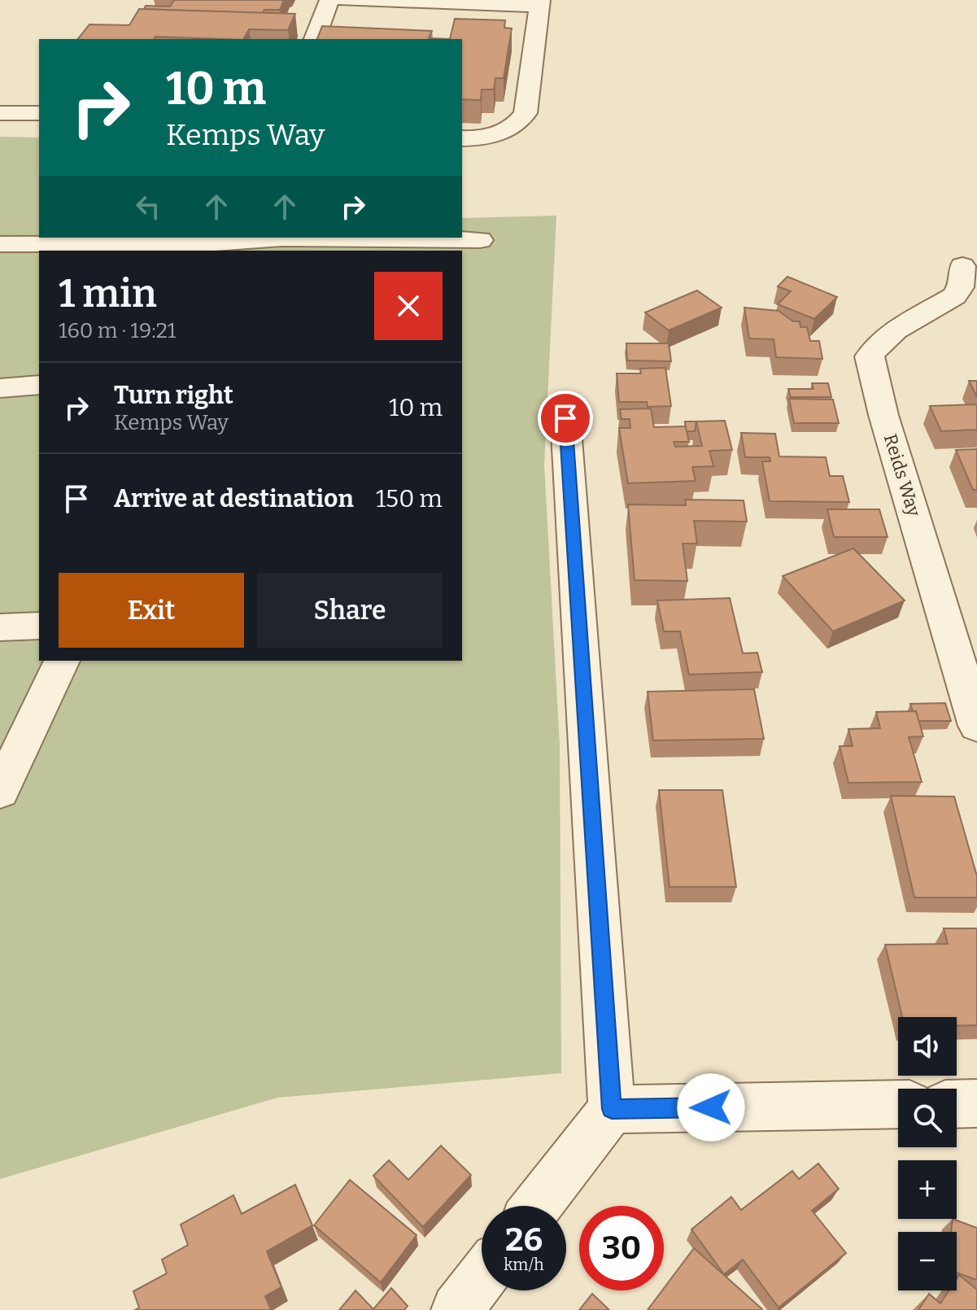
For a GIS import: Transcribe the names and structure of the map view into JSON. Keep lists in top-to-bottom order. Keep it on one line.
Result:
{"streets":{"street":["Reids Way"]},"page":{"turn":["10 m","Kemps Way"],"heading":["1 min","160 m · 19:21"],"list":[{"name":"Turn right","note":"Kemps Way","value":"10 m"},{"name":"Arrive at destination","value":"150 m"}],"buttons":["Exit","Share"],"map_buttons":["+","−"],"speed":"26 km/h","limit":"30"}}
